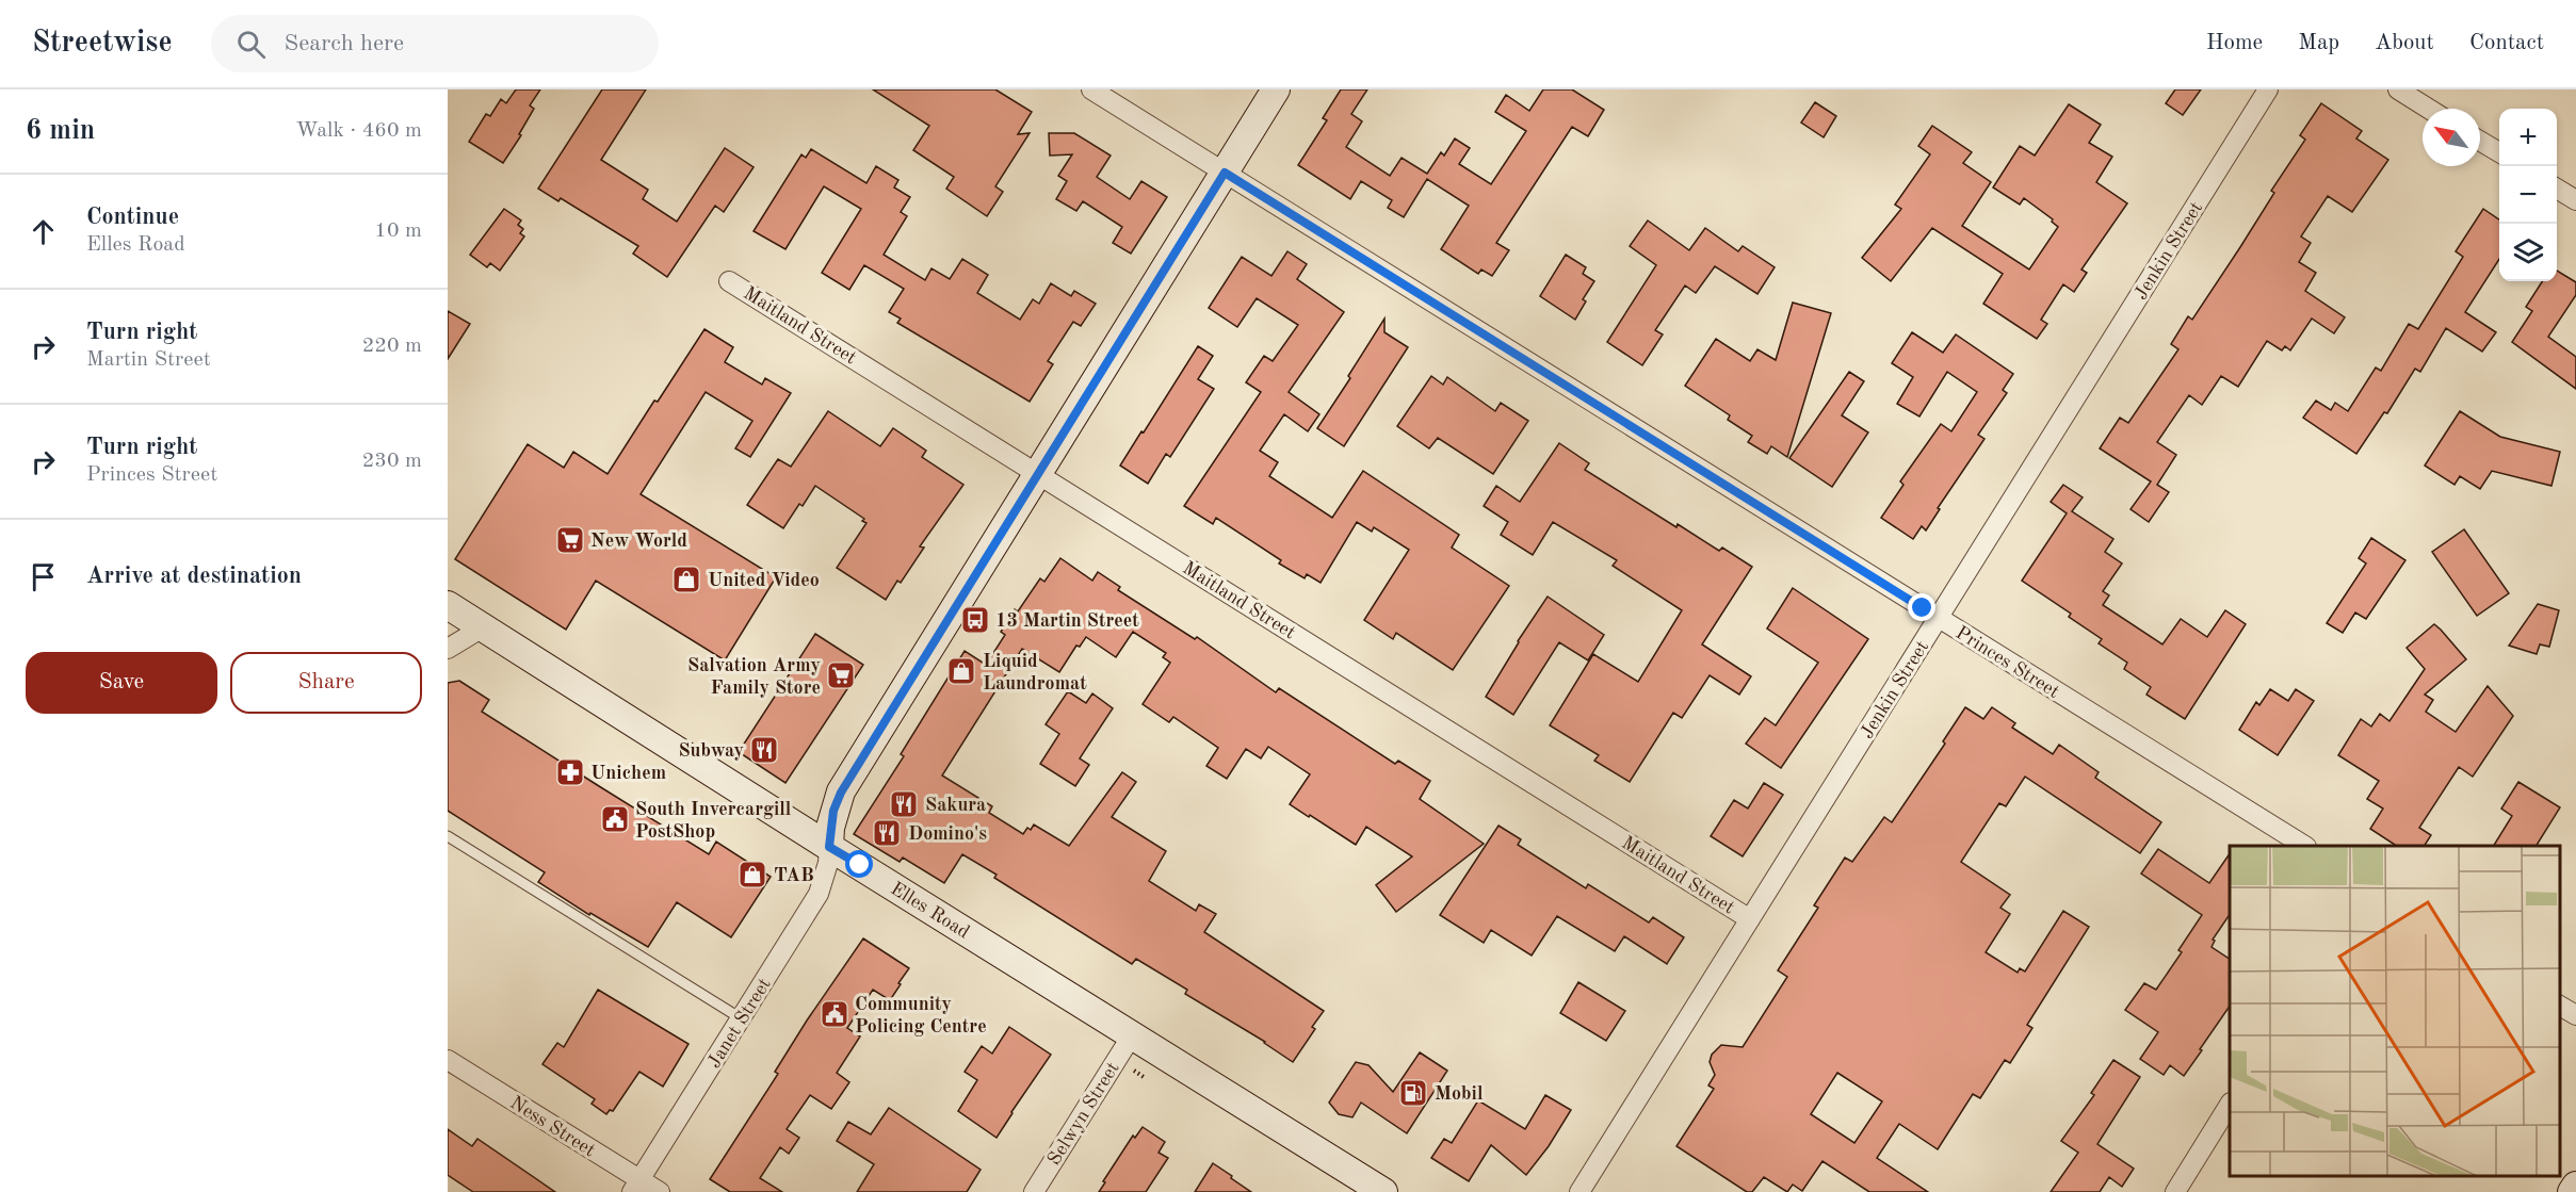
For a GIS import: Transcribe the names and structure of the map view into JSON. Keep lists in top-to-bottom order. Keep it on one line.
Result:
{"streets":{"main road":["Elles Road"],"street":["Jenkin Street","Maitland Street","Princes Street","Janet Street","Selwyn Street","Ness Street"]},"crossings":[["Jenkin Street","Maitland Street"],["Jenkin Street","Princes Street"],["Elles Road","Janet Street"],["Elles Road","Selwyn Street"],["Janet Street","Ness Street"]],"places":{"supermarket":["New World","Salvation Army Family Store"],"shop":["United Video","Liquid Laundromat","TAB"],"bus stop":["13 Martin Street"],"restaurant":["Subway","Sakura","Domino's"],"pharmacy":["Unichem"],"public building":["South Invercargill PostShop","Community Policing Centre"],"fuel station":["Mobil"]},"north":"top left","page":{"header":"Streetwise","search":"Search here","nav":["Home","Map","About","Contact"],"heading":["6 min","Walk · 460 m"],"map_buttons":["+","−"],"list":[["Continue","Elles Road","10 m"],["Turn right","Martin Street","220 m"],["Turn right","Princes Street","230 m"],"Arrive at destination"],"buttons":["Save","Share"]}}
